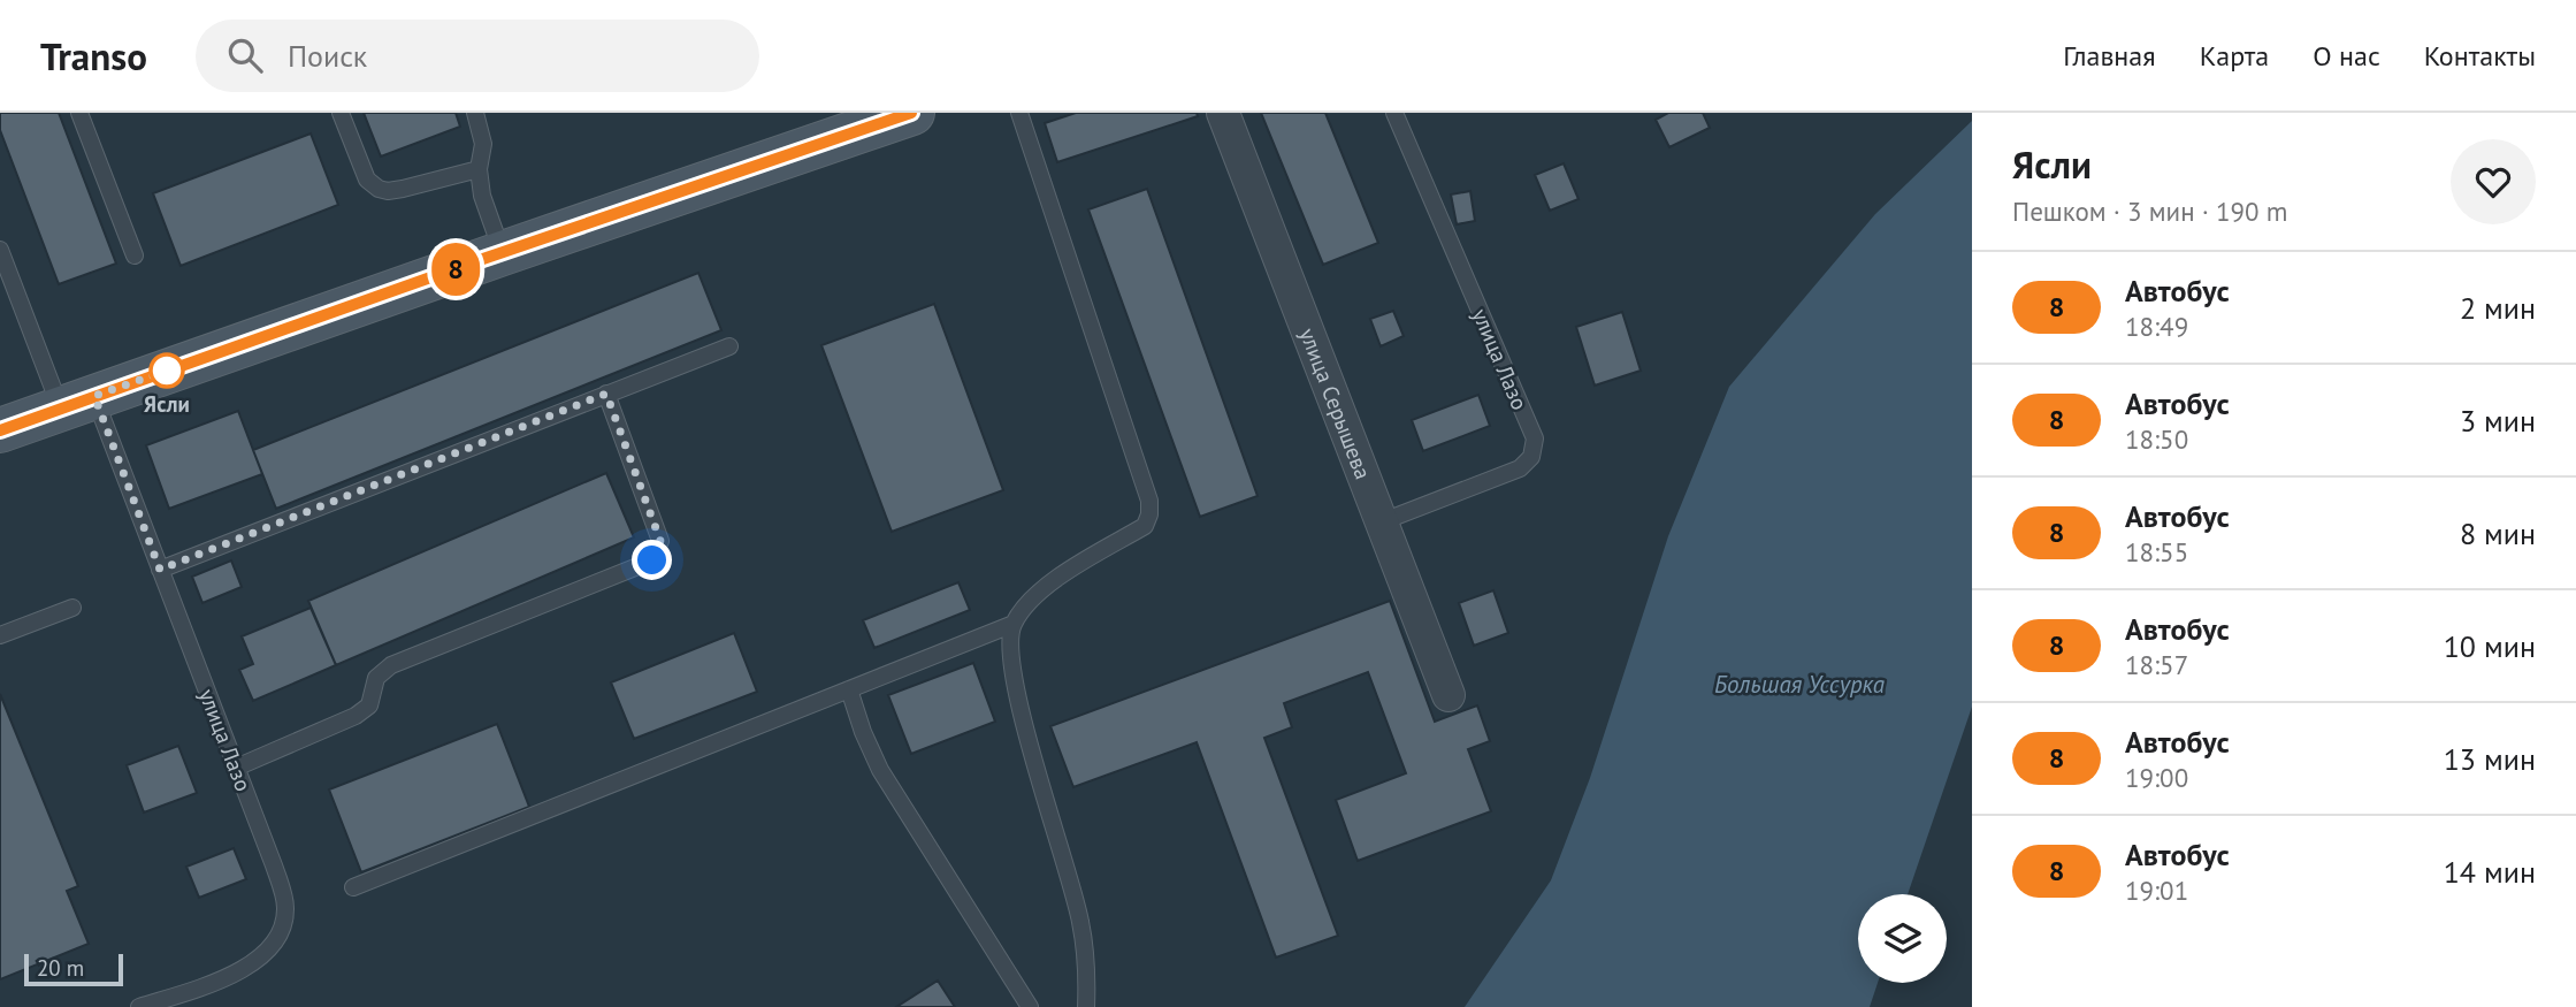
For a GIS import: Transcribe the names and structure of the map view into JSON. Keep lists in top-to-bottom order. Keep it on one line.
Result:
{"streets":{"street":["улица Серышева"],"lane":["улица Лазо"]},"crossings":[["улица Лазо","улица Серышева"]],"water":["Большая Уссурка"],"places":["Ясли"],"lines":["bus line 8"],"scale_bar":"20 m","page":{"header":"Transo","search":"Поиск","nav":["Главная","Карта","О нас","Контакты"],"on_map":"8","heading":["Ясли","Пешком · 3 мин · 190 m"],"list":[{"mark":"8","name":"Автобус","note":"18:49","value":"2 мин"},{"mark":"8","name":"Автобус","note":"18:50","value":"3 мин"},{"mark":"8","name":"Автобус","note":"18:55","value":"8 мин"},{"mark":"8","name":"Автобус","note":"18:57","value":"10 мин"},{"mark":"8","name":"Автобус","note":"19:00","value":"13 мин"},{"mark":"8","name":"Автобус","note":"19:01","value":"14 мин"}],"scale":"20 m"}}
